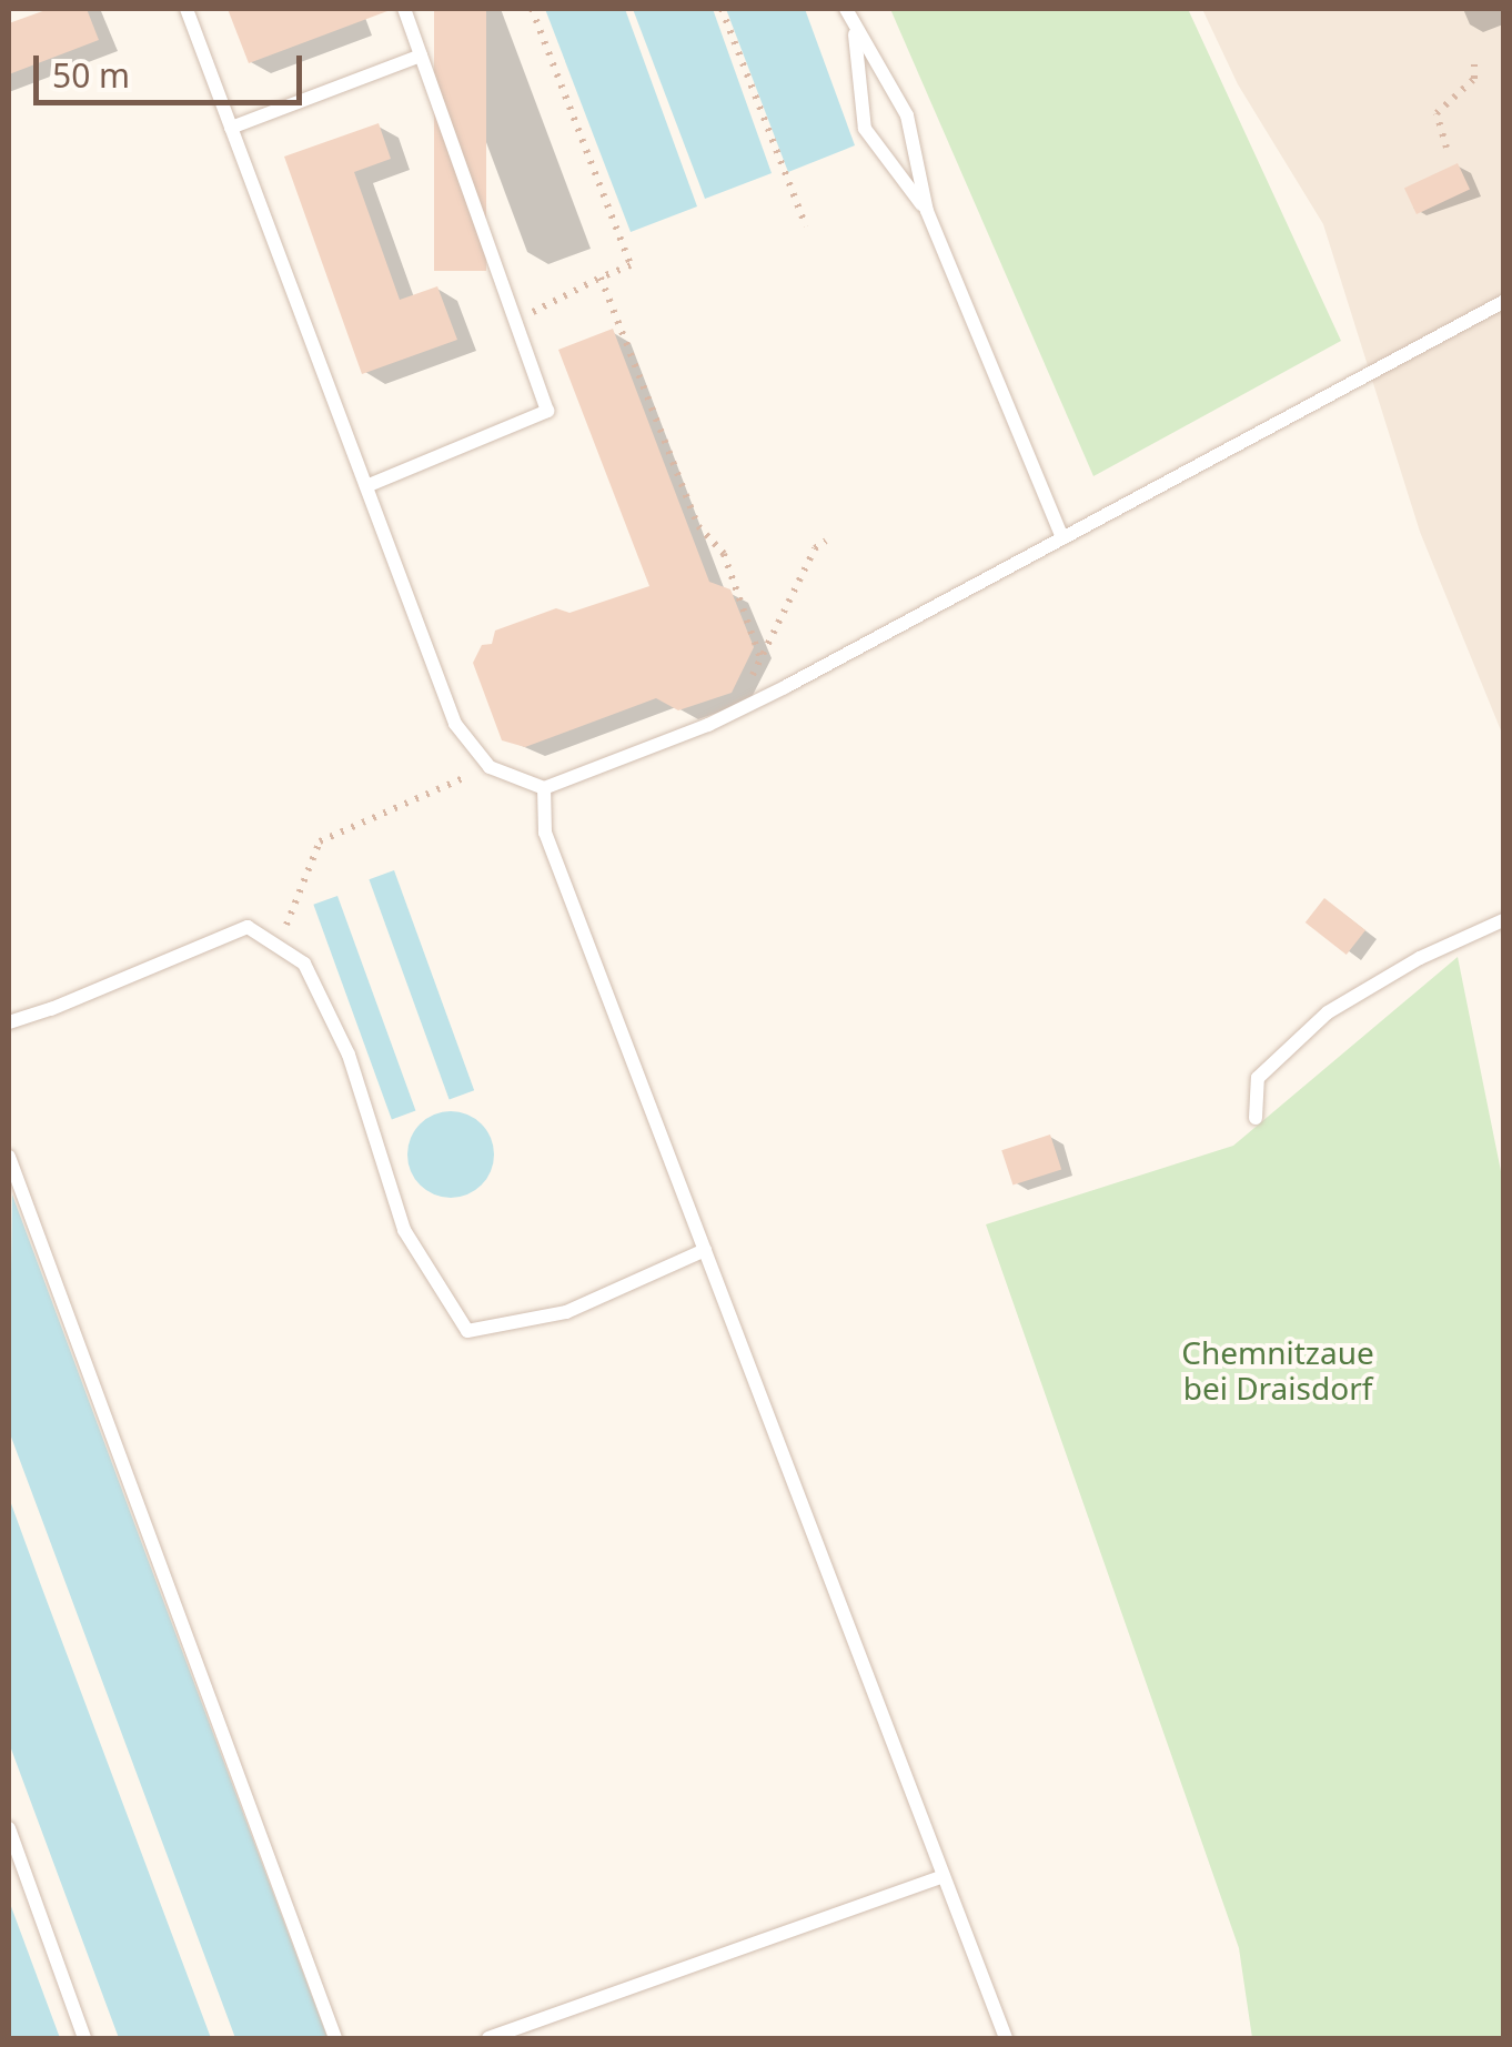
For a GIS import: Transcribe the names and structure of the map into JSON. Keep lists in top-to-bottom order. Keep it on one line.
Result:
{"parks":["Chemnitzaue bei Draisdorf"],"scale_bar":"50 m"}
